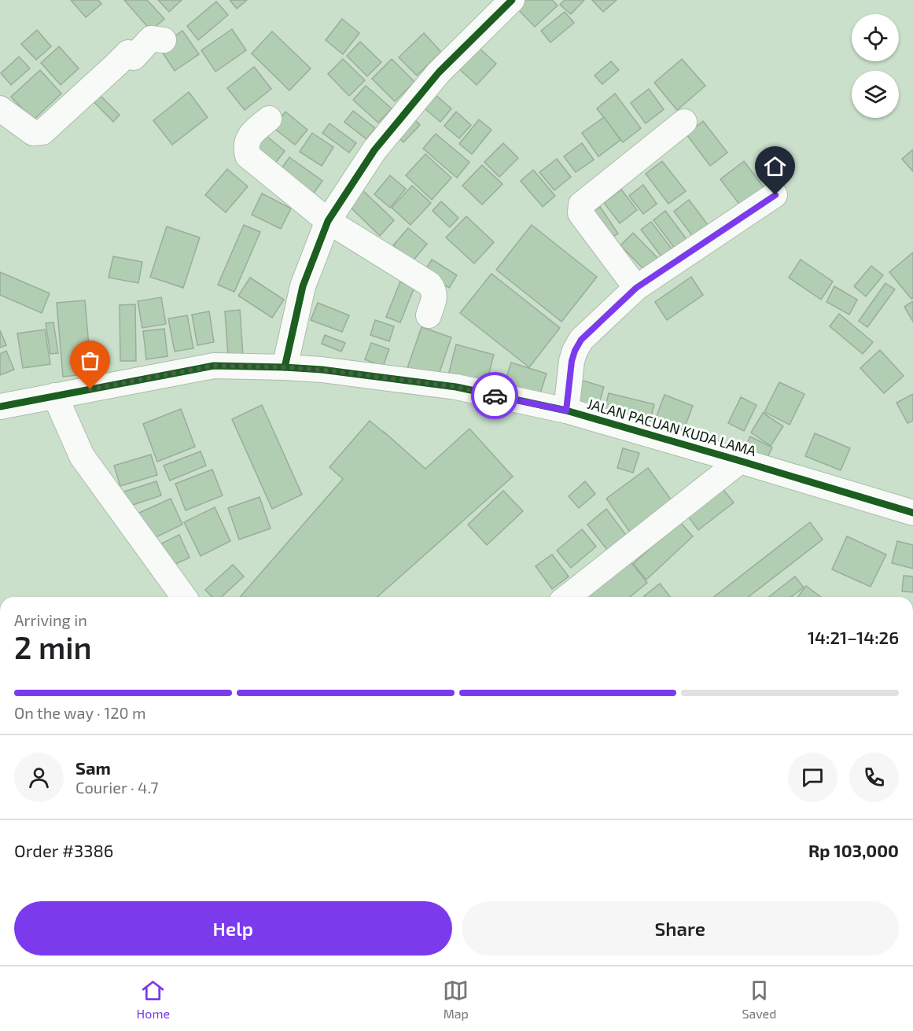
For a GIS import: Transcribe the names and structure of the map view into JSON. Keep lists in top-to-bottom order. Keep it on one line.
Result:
{"streets":{"street":["JALAN PACUAN KUDA LAMA"]},"page":{"heading":["2 min","Arriving in","14:21–14:26"],"panel":["Sam","Courier · 4.7","Order #3386","Rp 103,000"],"bar":"On the way · 120 m","buttons":["Help","Share"],"tabs":["Home","Map","Saved"]}}
